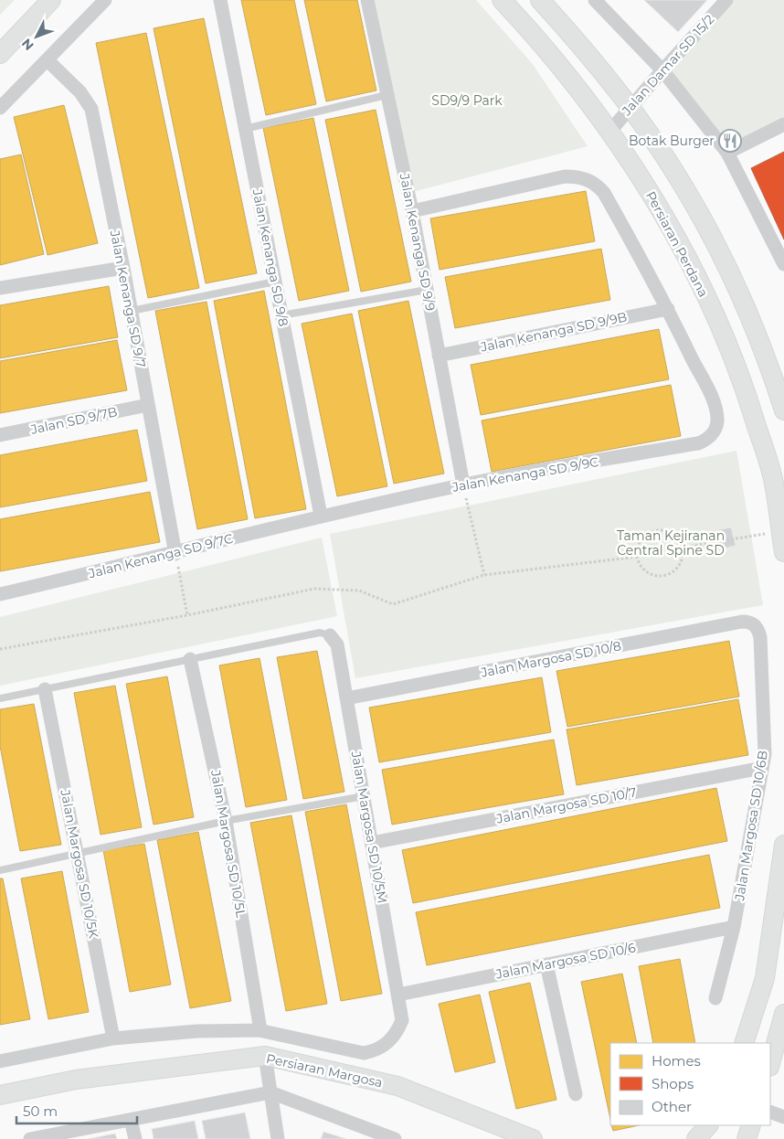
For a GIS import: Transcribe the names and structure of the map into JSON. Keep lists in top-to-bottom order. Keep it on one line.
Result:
{"streets":{"main road":["Persiaran Perdana","Persiaran Margosa"],"street":["Jalan Damar SD 15/2","Jalan Kenanga SD 9/9","Jalan Kenanga SD 9/8","Jalan Kenanga SD 9/7","Jalan Kenanga SD 9/9B","Jalan SD 9/7B","Jalan Kenanga SD 9/9C","Jalan Kenanga SD 9/7C","Jalan Margosa SD 10/8","Jalan Margosa SD 10/7","Jalan Margosa SD 10/6B","Jalan Margosa SD 10/5M","Jalan Margosa SD 10/5L","Jalan Margosa SD 10/5K","Jalan Margosa SD 10/6"]},"crossings":[["Jalan Damar SD 15/2","Persiaran Perdana"],["Jalan Kenanga SD 9/9","Jalan Kenanga SD 9/9B"],["Jalan Kenanga SD 9/9","Jalan Kenanga SD 9/9C"],["Jalan Kenanga SD 9/8","Jalan Kenanga SD 9/9C"],["Jalan Kenanga SD 9/8","Jalan Kenanga SD 9/7C"],["Jalan Kenanga SD 9/7","Jalan SD 9/7B"],["Jalan Kenanga SD 9/7","Jalan Kenanga SD 9/7C"],["Jalan Kenanga SD 9/9B","Jalan Kenanga SD 9/9C"],["Jalan Kenanga SD 9/9C","Jalan Kenanga SD 9/7C"],["Jalan Margosa SD 10/8","Jalan Margosa SD 10/6B"],["Jalan Margosa SD 10/8","Jalan Margosa SD 10/5M"],["Jalan Margosa SD 10/7","Jalan Margosa SD 10/6B"],["Jalan Margosa SD 10/7","Jalan Margosa SD 10/5M"],["Jalan Margosa SD 10/6B","Jalan Margosa SD 10/6"],["Jalan Margosa SD 10/5M","Jalan Margosa SD 10/5L"],["Jalan Margosa SD 10/5M","Jalan Margosa SD 10/6"]],"parks":["SD9/9 Park","Taman Kejiranan Central Spine SD"],"places":{"restaurant":["Botak Burger"]},"legend":["Homes","Shops","Other"],"scale_bar":"50 m","north":"bottom left"}
